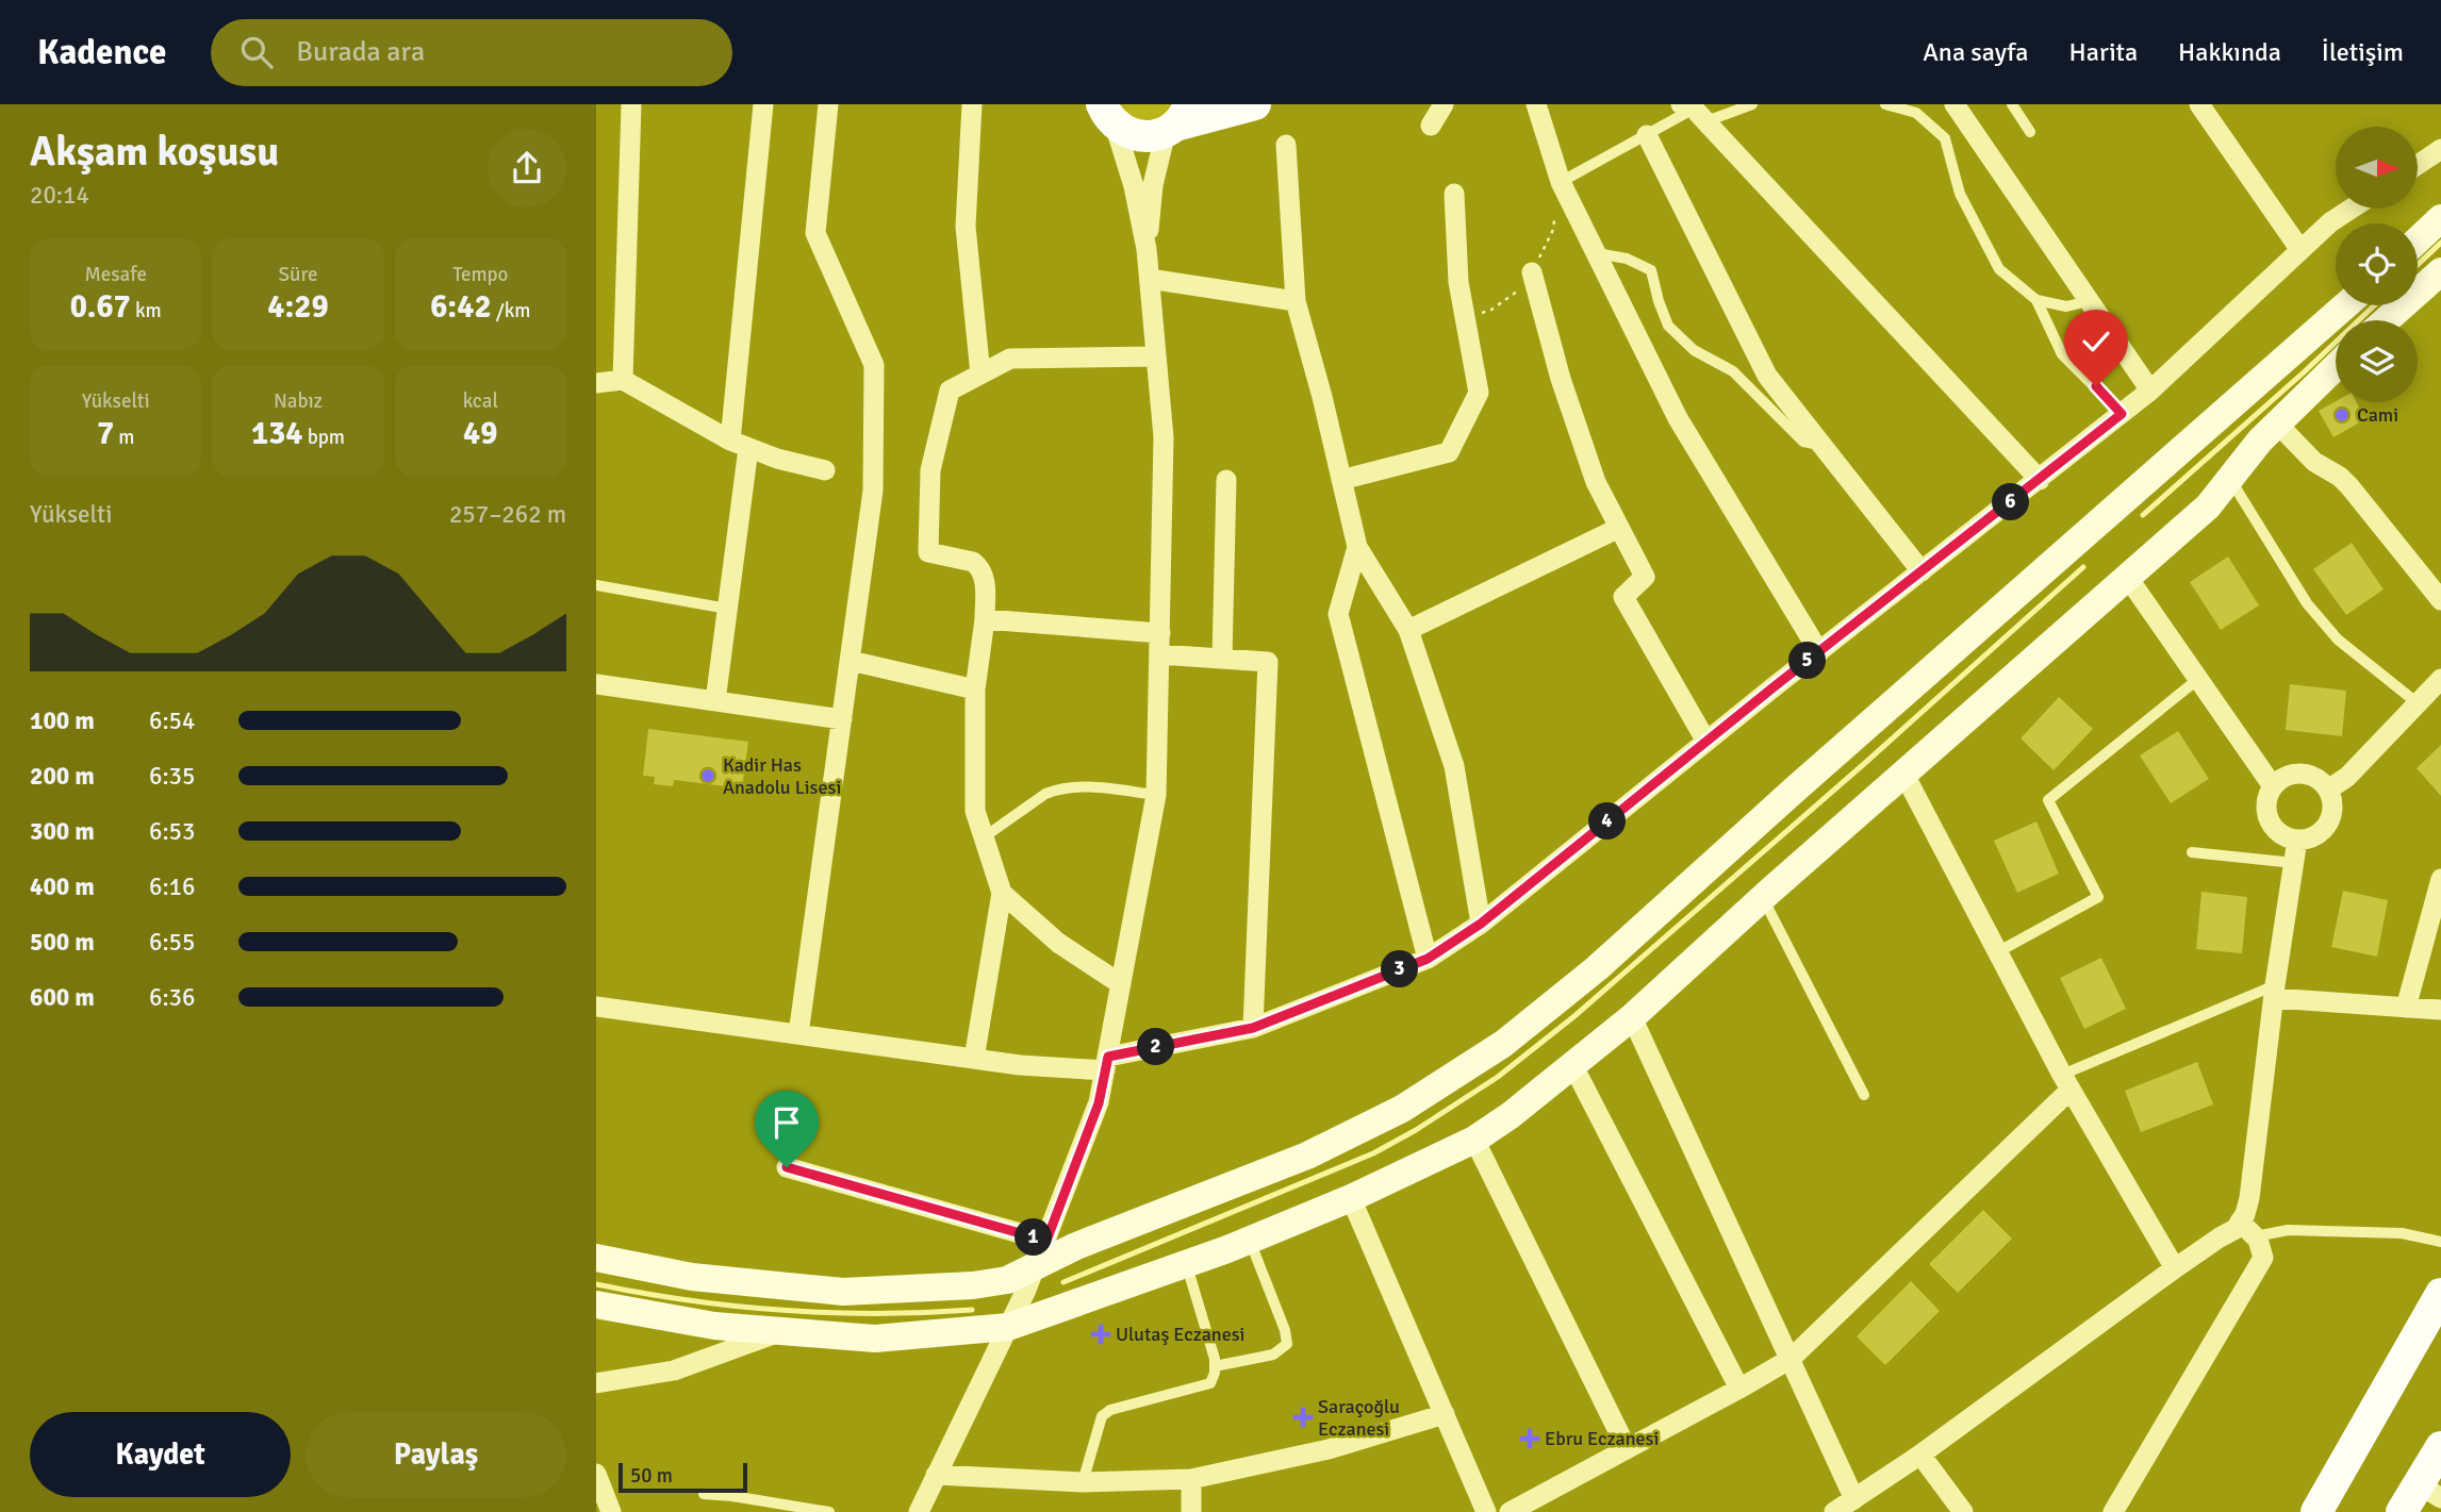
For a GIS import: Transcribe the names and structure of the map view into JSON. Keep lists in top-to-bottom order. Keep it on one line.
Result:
{"places":{"other":["Cami","Kadir Has Anadolu Lisesi"],"health":["Ulutaş Eczanesi","Saraçoğlu Eczanesi","Ebru Eczanesi"]},"scale_bar":"50 m","north":"right","page":{"header":"Kadence","search":"Burada ara","nav":["Ana sayfa","Harita","Hakkında","İletişim"],"heading":["Akşam koşusu","20:14"],"stats":[["Mesafe","0.67 km"],["Süre","4:29"],["Tempo","6:42 /km"],["Yükselti","7 m"],["Nabız","134 bpm"],["kcal","49"]],"pins":["6","5","4","3","2","1"],"chart":["Yükselti","257–262 m"],"list":[{"name":"100 m","note":"6:54"},{"name":"200 m","note":"6:35"},{"name":"300 m","note":"6:53"},{"name":"400 m","note":"6:16"},{"name":"500 m","note":"6:55"},{"name":"600 m","note":"6:36"}],"buttons":["Kaydet","Paylaş"],"scale":"50 m"}}
